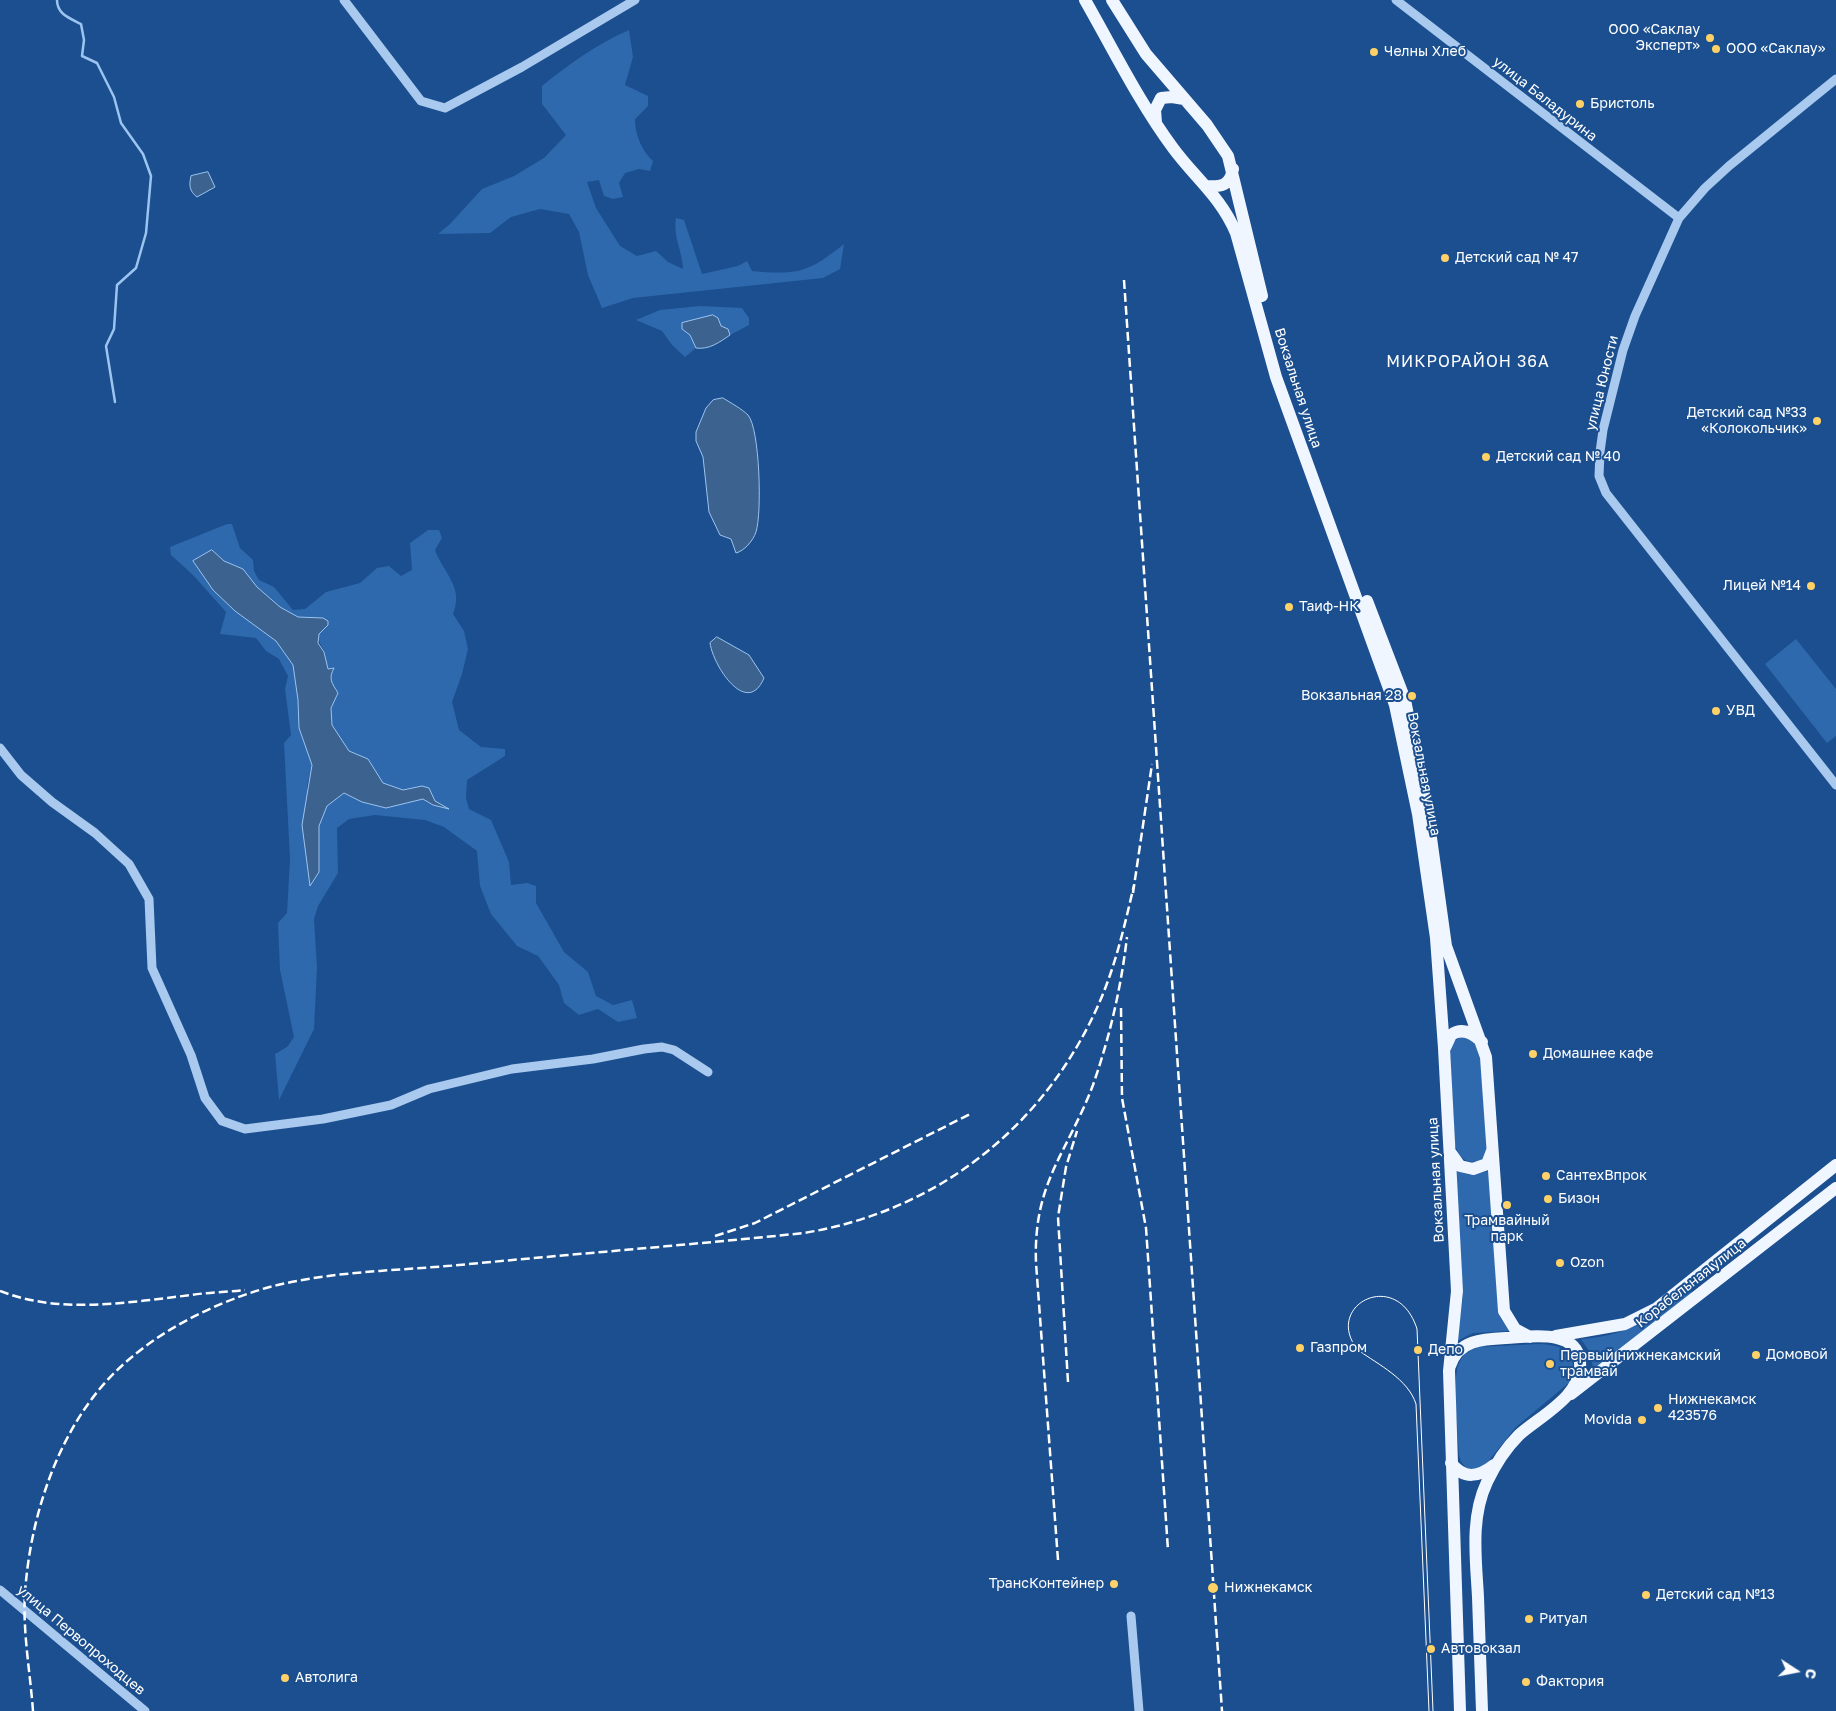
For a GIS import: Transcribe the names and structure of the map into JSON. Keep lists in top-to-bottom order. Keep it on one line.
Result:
{"streets":{"main road":["Вокзальная улица","Корабельная улица"],"street":["улица Баладурина","улица Юности","улица Первопроходцев"]},"crossings":[["улица Баладурина","улица Юности"]],"districts":["МИКРОРАЙОН 36А"],"places":["ООО «Саклау Эксперт»","ООО «Саклау»","Челны Хлеб","Бристоль","Детский сад № 47","Детский сад №33 «Колокольчик»","Детский сад № 40","Лицей №14","Таиф-НК","Вокзальная 28","УВД","Домашнее кафе","СантехВпрок","Бизон","Трамвайный парк","Ozon","Газпром","Депо","Домовой","Первый нижнекамский трамвай","Нижнекамск 423576","Movida","ТрансКонтейнер","Нижнекамск","Детский сад №13","Ритуал","Автовокзал","Автолига","Фактория"],"north":"right"}
